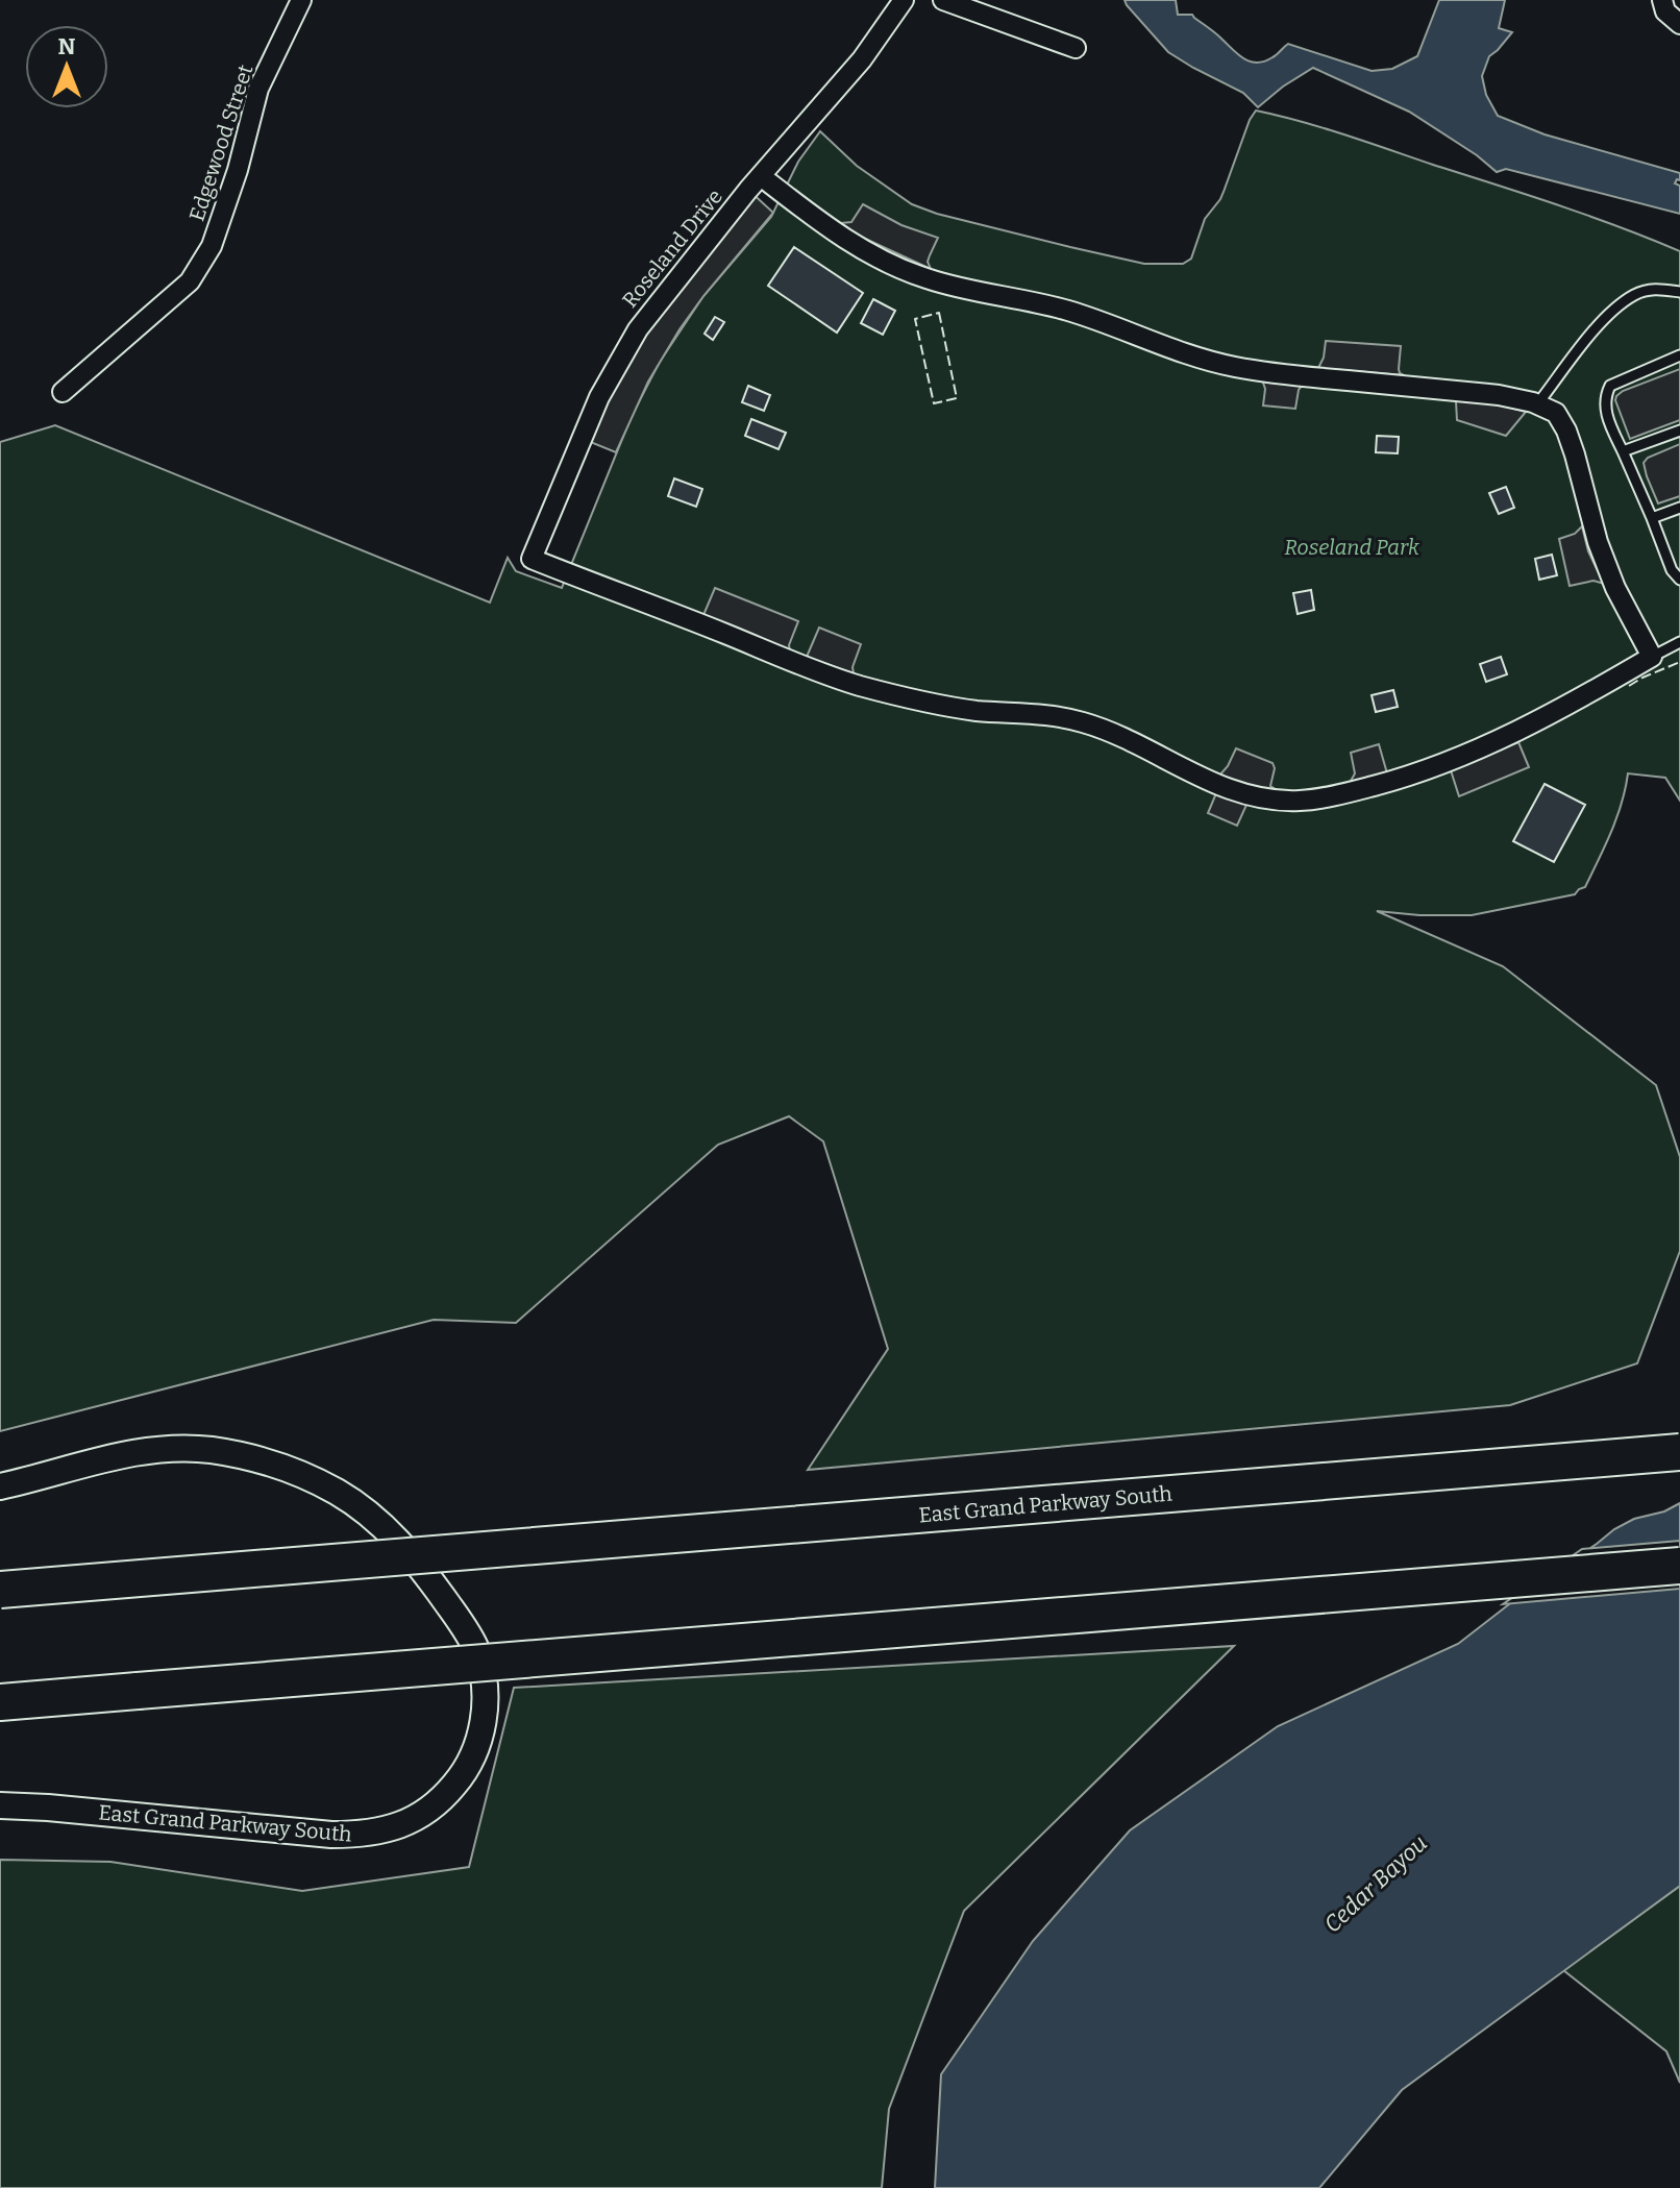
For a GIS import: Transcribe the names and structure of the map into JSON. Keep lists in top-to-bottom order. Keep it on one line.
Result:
{"streets":{"highway":["East Grand Parkway South"],"street":["Edgewood Street","Roseland Drive"]},"water":["Cedar Bayou"],"parks":["Roseland Park"],"north":"top"}
